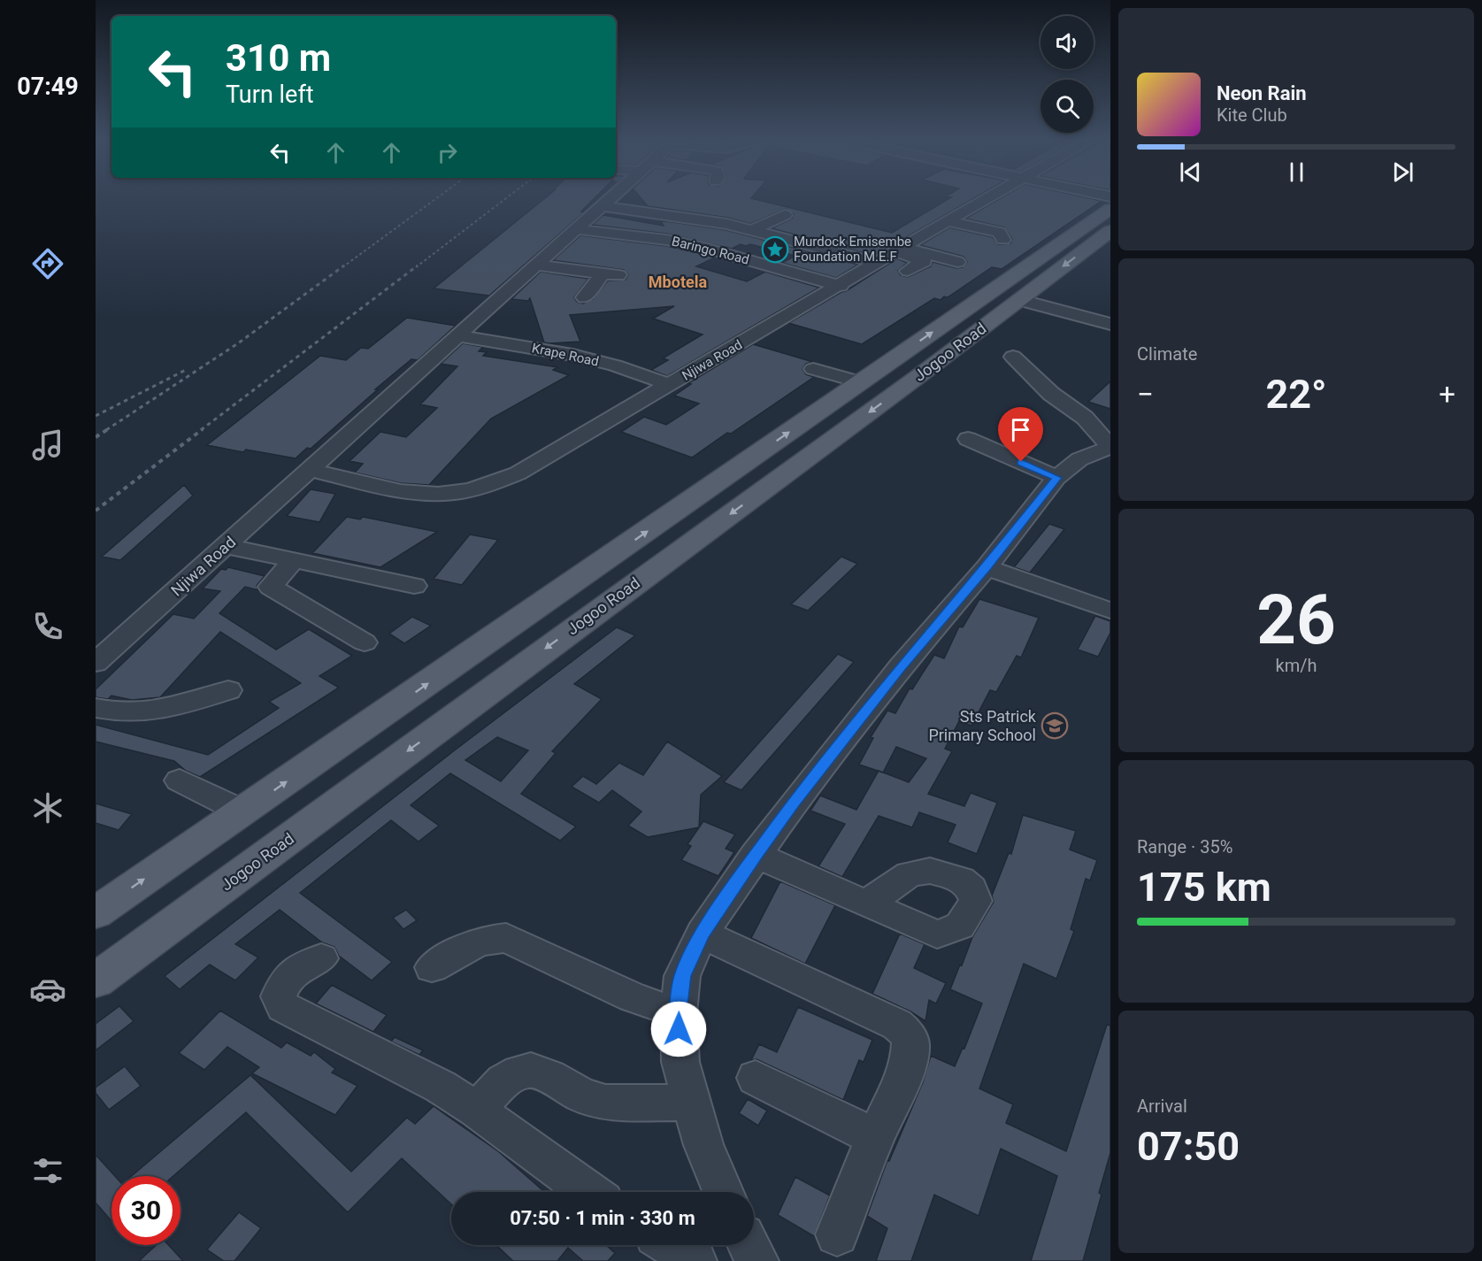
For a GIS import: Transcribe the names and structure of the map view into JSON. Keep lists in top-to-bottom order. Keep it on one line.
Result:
{"streets":{"main road":["Jogoo Road"],"street":["Baringo Road","Krape Road","Njiwa Road"]},"crossings":[["Baringo Road","Njiwa Road"],["Krape Road","Njiwa Road"]],"districts":["Mbotela"],"places":{"place":["Murdock Emisembe Foundation M.E.F"],"school or university":["Sts Patrick Primary School"]},"page":{"tabs":"07:49","turn":["310 m","Turn left"],"song":["Neon Rain","Kite Club"],"tile":["Climate",["26","km/h"],["Range · 35%","175 km"],["Arrival","07:50"]],"heat":["−","22°","+"],"limit":"30","trip":"07:50 · 1 min · 330 m"}}
